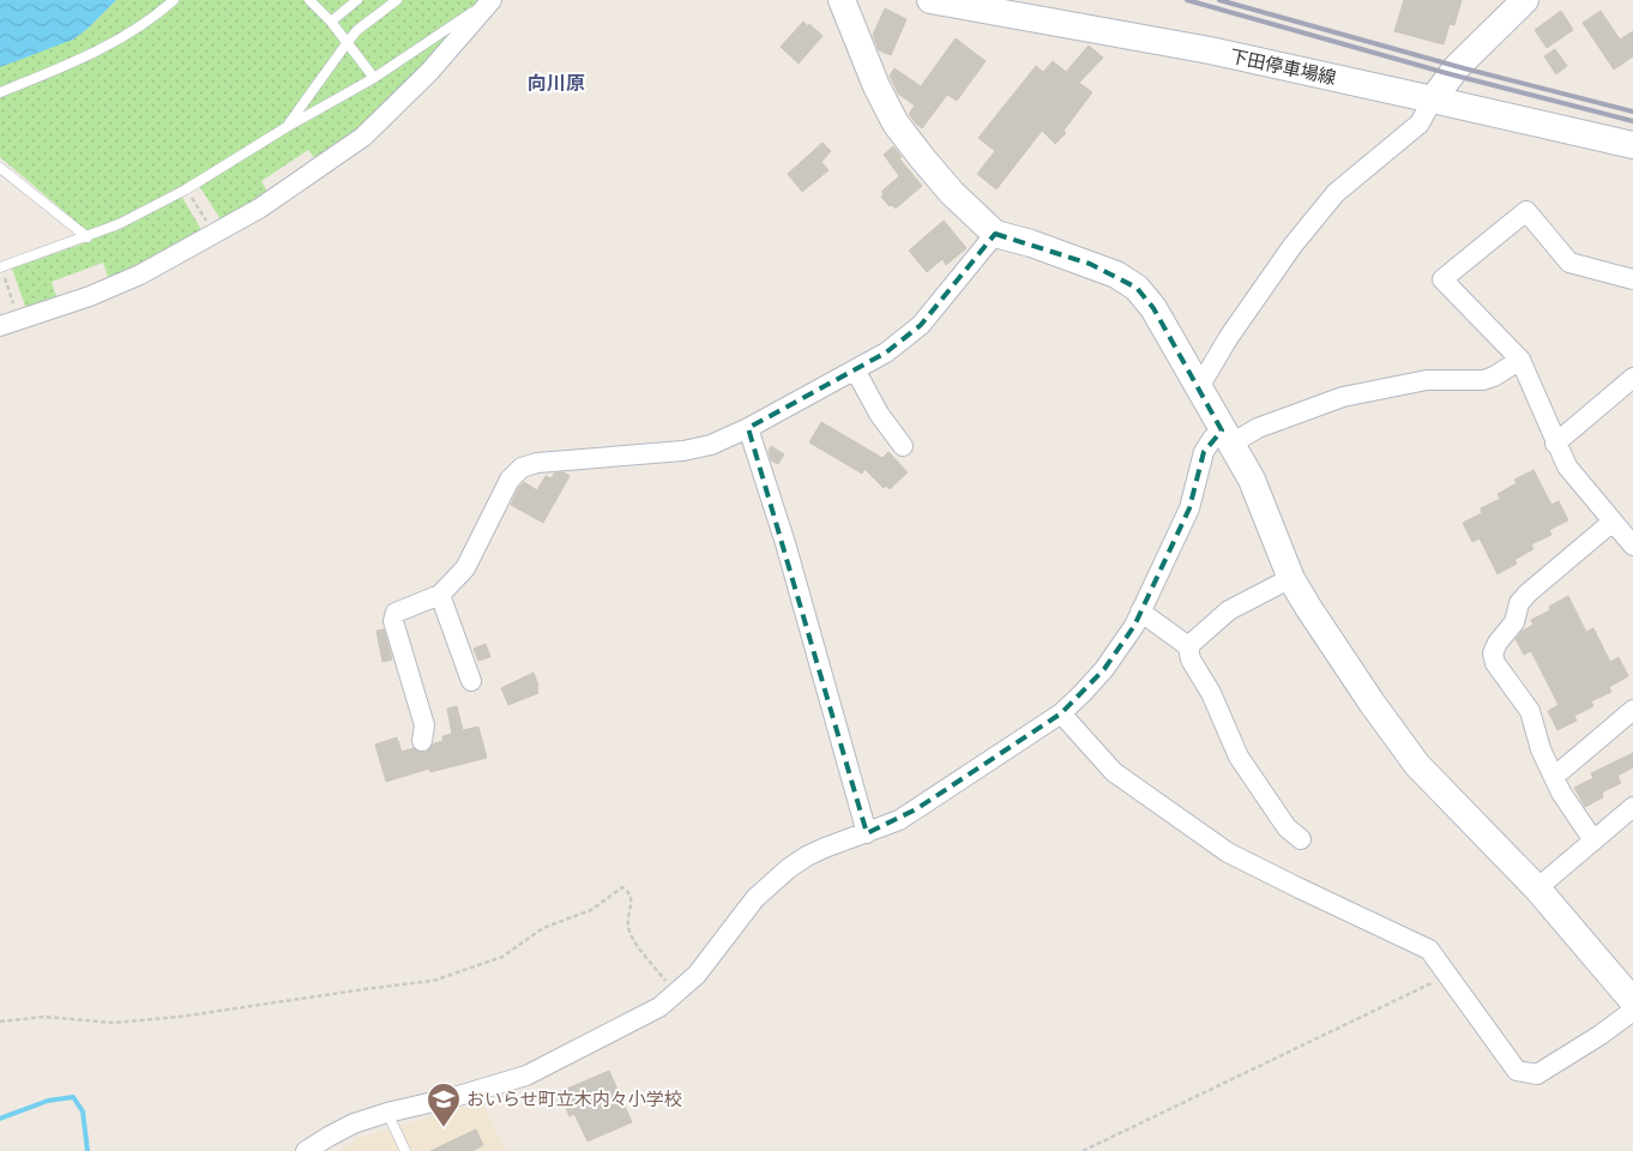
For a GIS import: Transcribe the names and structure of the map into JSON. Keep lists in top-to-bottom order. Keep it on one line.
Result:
{"streets":{"street":["下田停車場線"]},"districts":["向川原"],"places":{"school or university":["おいらせ町立木内々小学校"]}}
